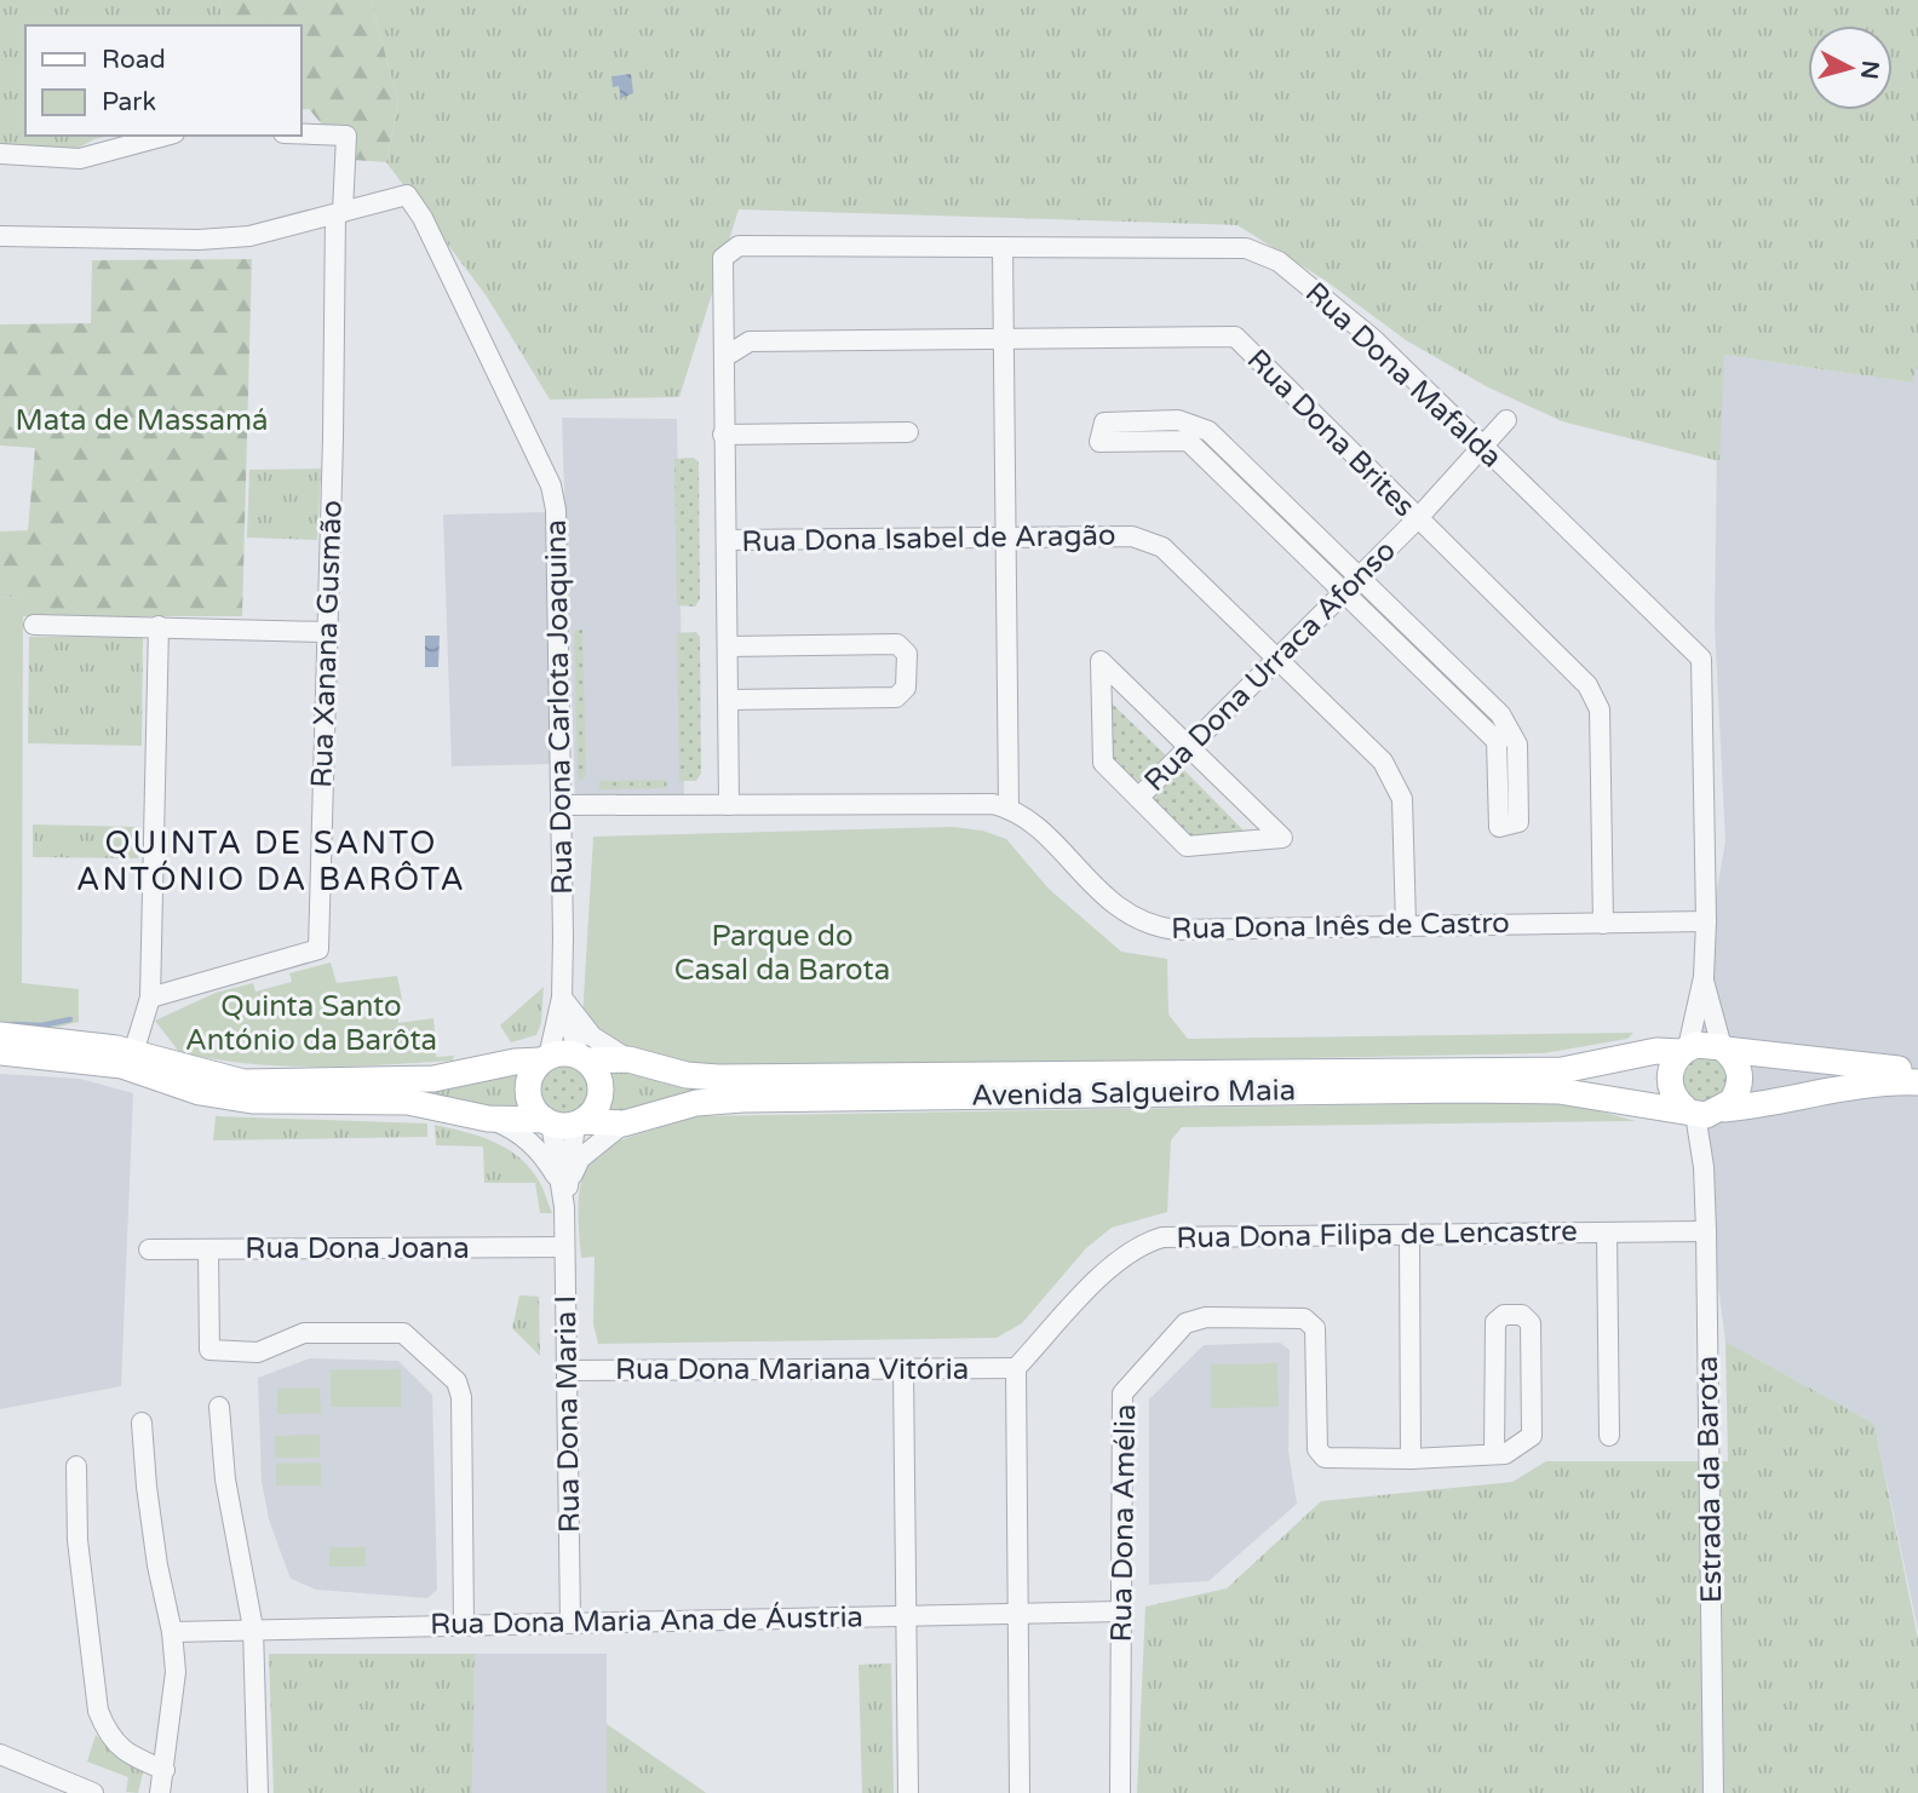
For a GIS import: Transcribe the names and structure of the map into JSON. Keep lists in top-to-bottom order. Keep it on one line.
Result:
{"streets":{"street":["Rua Dona Mafalda","Rua Dona Brites","Rua Dona Isabel de Aragão","Rua Xanana Gusmão","Rua Dona Urraca Afonso","Rua Dona Carlota Joaquina","Rua Dona Inês de Castro","Avenida Salgueiro Maia","Rua Dona Filipa de Lencastre","Rua Dona Joana","Rua Dona Mariana Vitória","Rua Dona Maria I","Estrada da Barota","Rua Dona Amélia","Rua Dona Maria Ana de Áustria"]},"crossings":[["Rua Dona Mafalda","Rua Dona Brites"],["Rua Dona Mafalda","Rua Dona Urraca Afonso"],["Rua Dona Mafalda","Rua Dona Inês de Castro"],["Rua Dona Mafalda","Avenida Salgueiro Maia"],["Rua Dona Mafalda","Estrada da Barota"],["Rua Dona Brites","Rua Dona Urraca Afonso"],["Rua Dona Brites","Rua Dona Inês de Castro"],["Rua Dona Isabel de Aragão","Rua Dona Urraca Afonso"],["Rua Dona Isabel de Aragão","Rua Dona Inês de Castro"],["Rua Xanana Gusmão","Rua Dona Carlota Joaquina"],["Rua Dona Carlota Joaquina","Rua Dona Inês de Castro"],["Rua Dona Carlota Joaquina","Avenida Salgueiro Maia"],["Rua Dona Carlota Joaquina","Rua Dona Maria I"],["Avenida Salgueiro Maia","Rua Dona Maria I"],["Avenida Salgueiro Maia","Estrada da Barota"],["Rua Dona Filipa de Lencastre","Rua Dona Mariana Vitória"],["Rua Dona Filipa de Lencastre","Estrada da Barota"],["Rua Dona Joana","Rua Dona Maria I"],["Rua Dona Mariana Vitória","Rua Dona Maria I"],["Rua Dona Maria I","Rua Dona Maria Ana de Áustria"],["Rua Dona Amélia","Rua Dona Maria Ana de Áustria"]],"districts":["QUINTA DE SANTO ANTÓNIO DA BARÔTA"],"parks":["Mata de Massamá","Parque do Casal da Barota","Quinta Santo António da Barôta"],"legend":["Road","Park"],"north":"right"}
